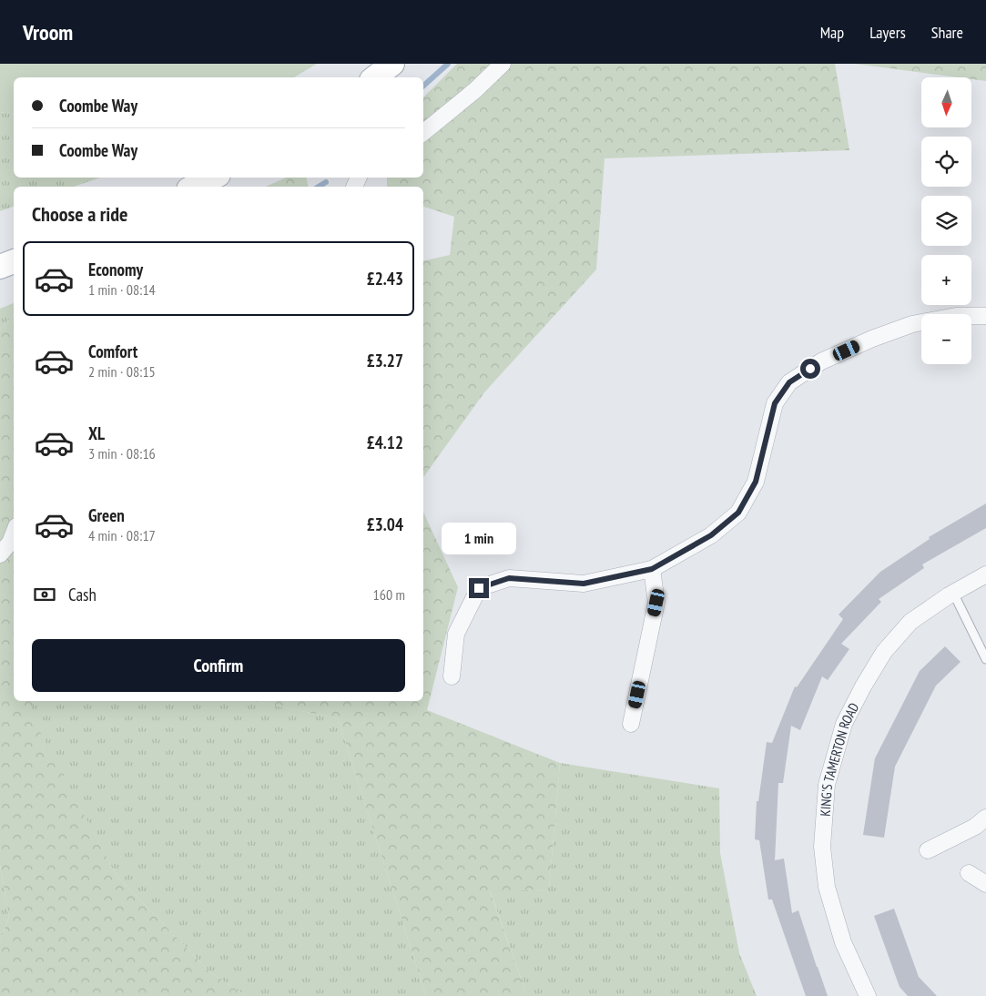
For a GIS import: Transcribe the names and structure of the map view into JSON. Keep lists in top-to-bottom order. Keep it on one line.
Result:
{"streets":{"street":["KING'S TAMERTON ROAD"]},"north":"bottom","page":{"header":"Vroom","nav":["Map","Layers","Share"],"map_buttons":["+","−"],"banner":["Coombe Way","Coombe Way"],"heading":"Choose a ride","list":[{"name":"Economy","note":"1 min · 08:14","value":"£2.43"},{"name":"Comfort","note":"2 min · 08:15","value":"£3.27"},{"name":"XL","note":"3 min · 08:16","value":"£4.12"},{"name":"Green","note":"4 min · 08:17","value":"£3.04"}],"bubble":"1 min","pay":["Cash","160 m"],"buttons":"Confirm"}}
